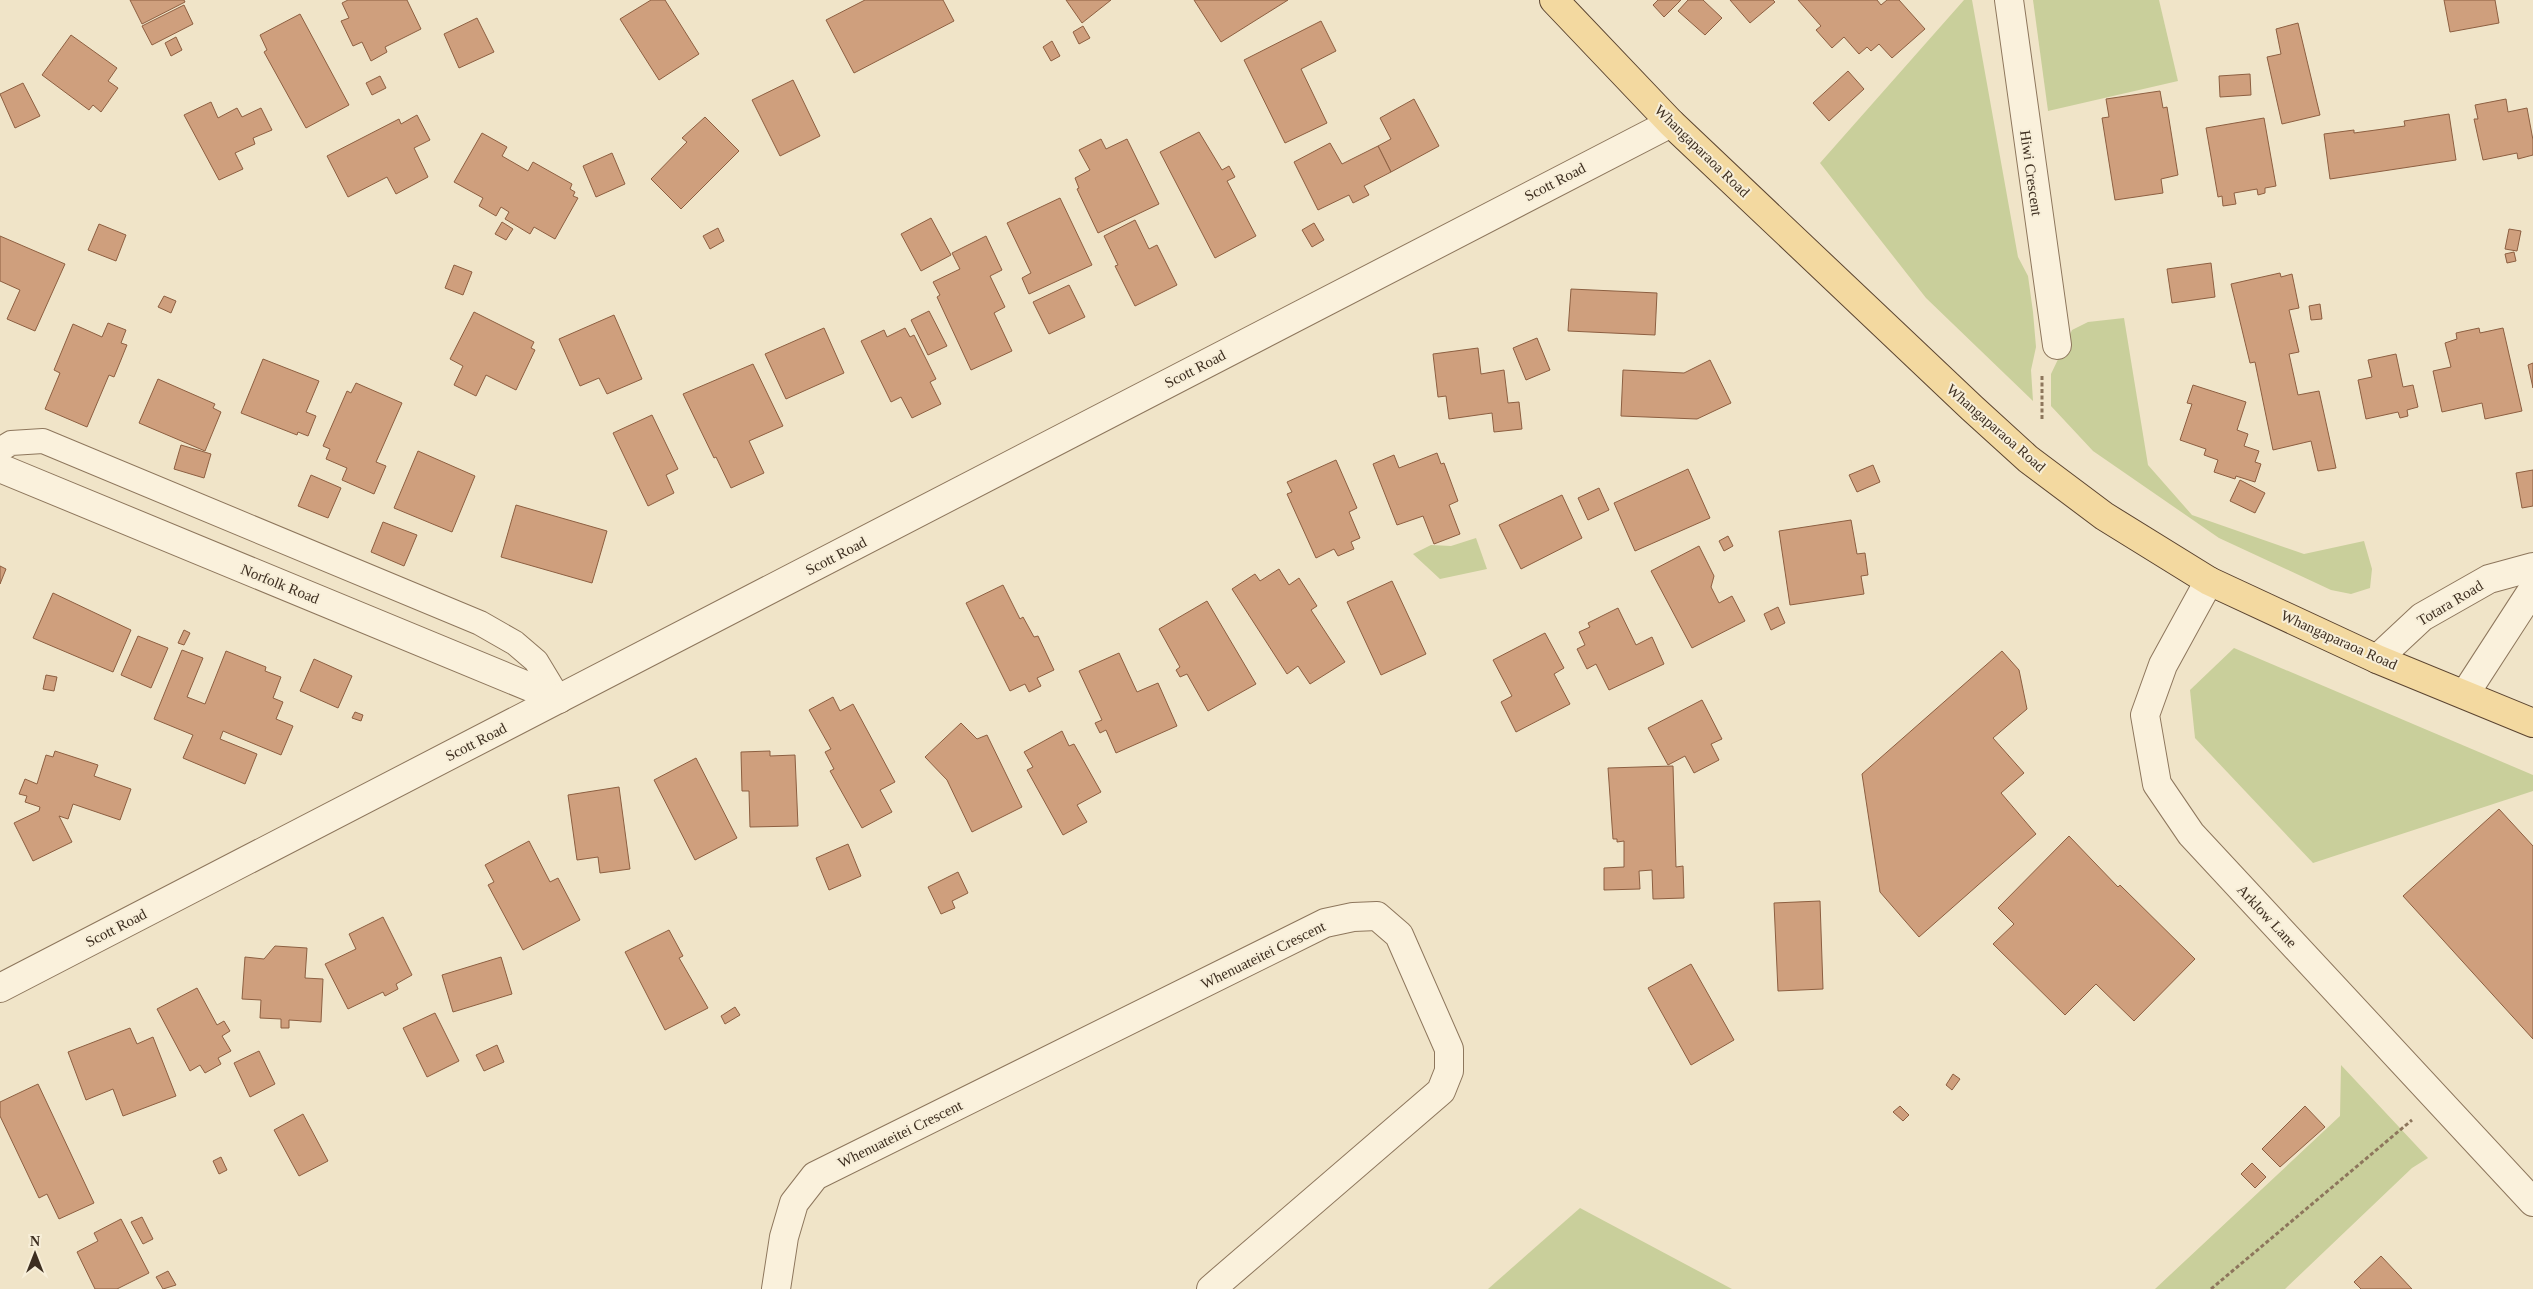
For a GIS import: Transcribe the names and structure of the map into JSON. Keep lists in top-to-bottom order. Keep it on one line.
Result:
{"streets":{"main road":["Whangaparaoa Road"],"street":["Hiwi Crescent","Scott Road","Norfolk Road","Totara Road","Arklow Lane","Whenuateitei Crescent"]},"crossings":[["Whangaparaoa Road","Scott Road"],["Whangaparaoa Road","Totara Road"],["Whangaparaoa Road","Arklow Lane"],["Scott Road","Norfolk Road"]],"north":"top"}
